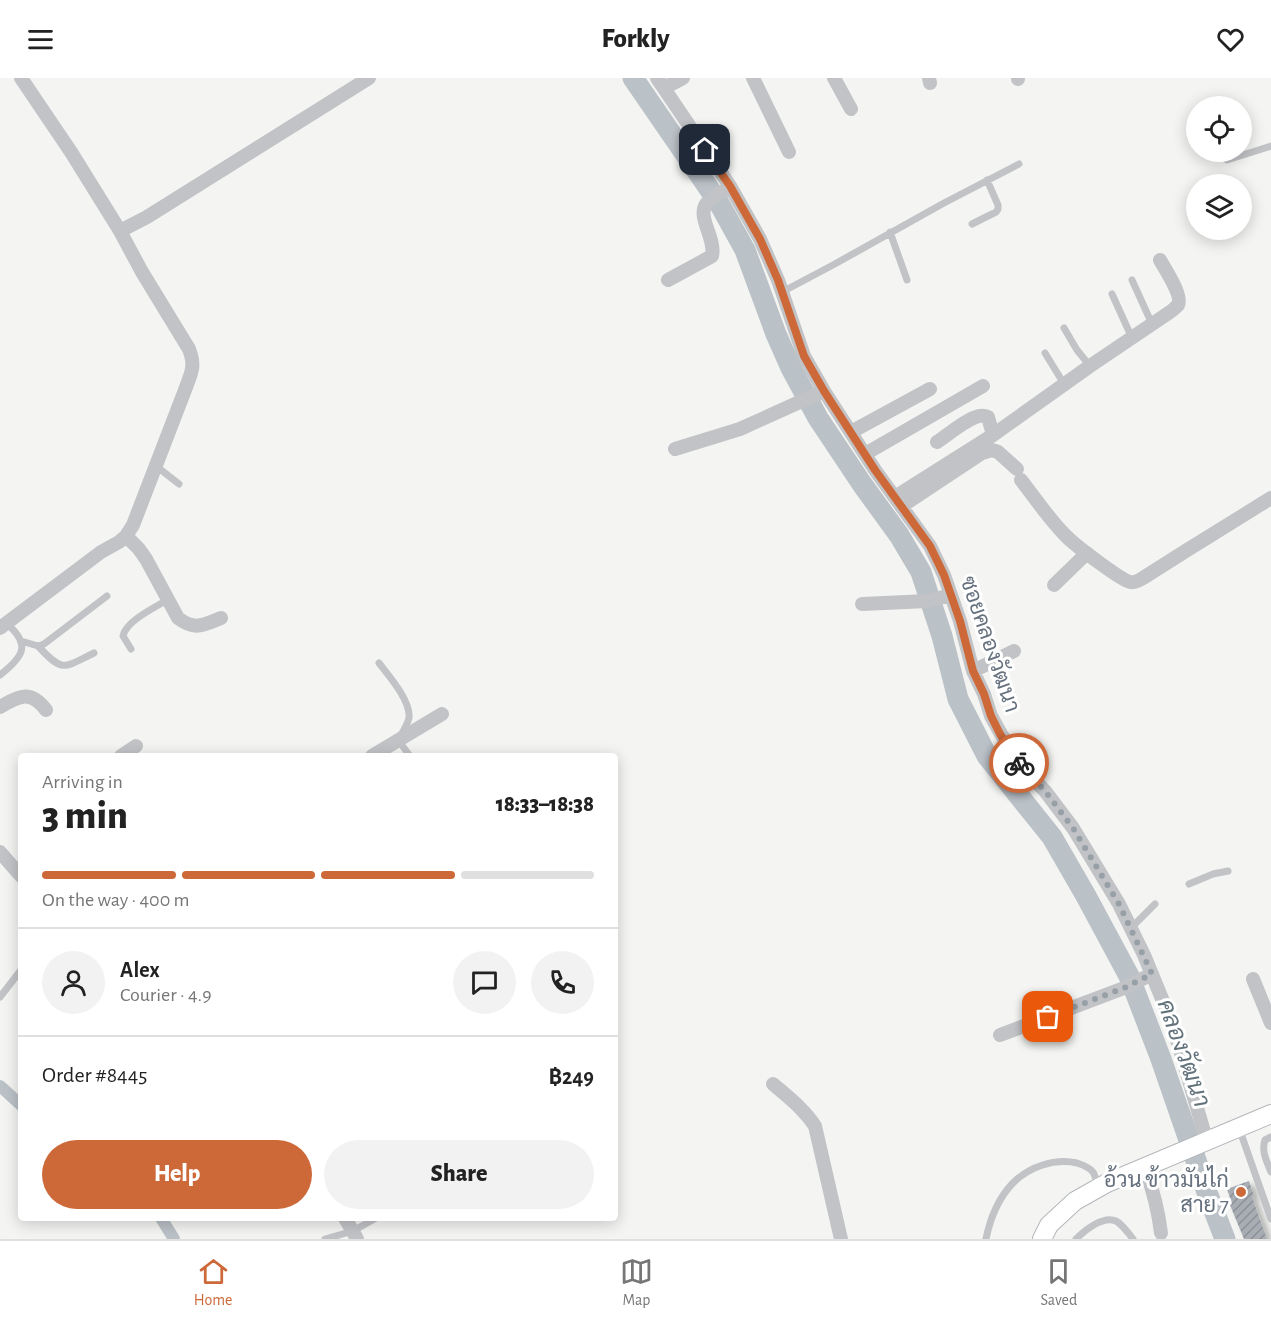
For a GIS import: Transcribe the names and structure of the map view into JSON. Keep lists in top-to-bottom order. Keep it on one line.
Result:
{"streets":{"street":["ซอยคลองวัฒนา"]},"water":["คลองวัฒนา"],"places":["อ้วน ข้าวมันไก่ สาย 7"],"page":{"header":"Forkly","heading":["3 min","Arriving in","18:33–18:38"],"panel":["Alex","Courier · 4.9","Order #8445","฿249"],"bar":"On the way · 400 m","buttons":["Help","Share"],"tabs":["Home","Map","Saved"]}}
